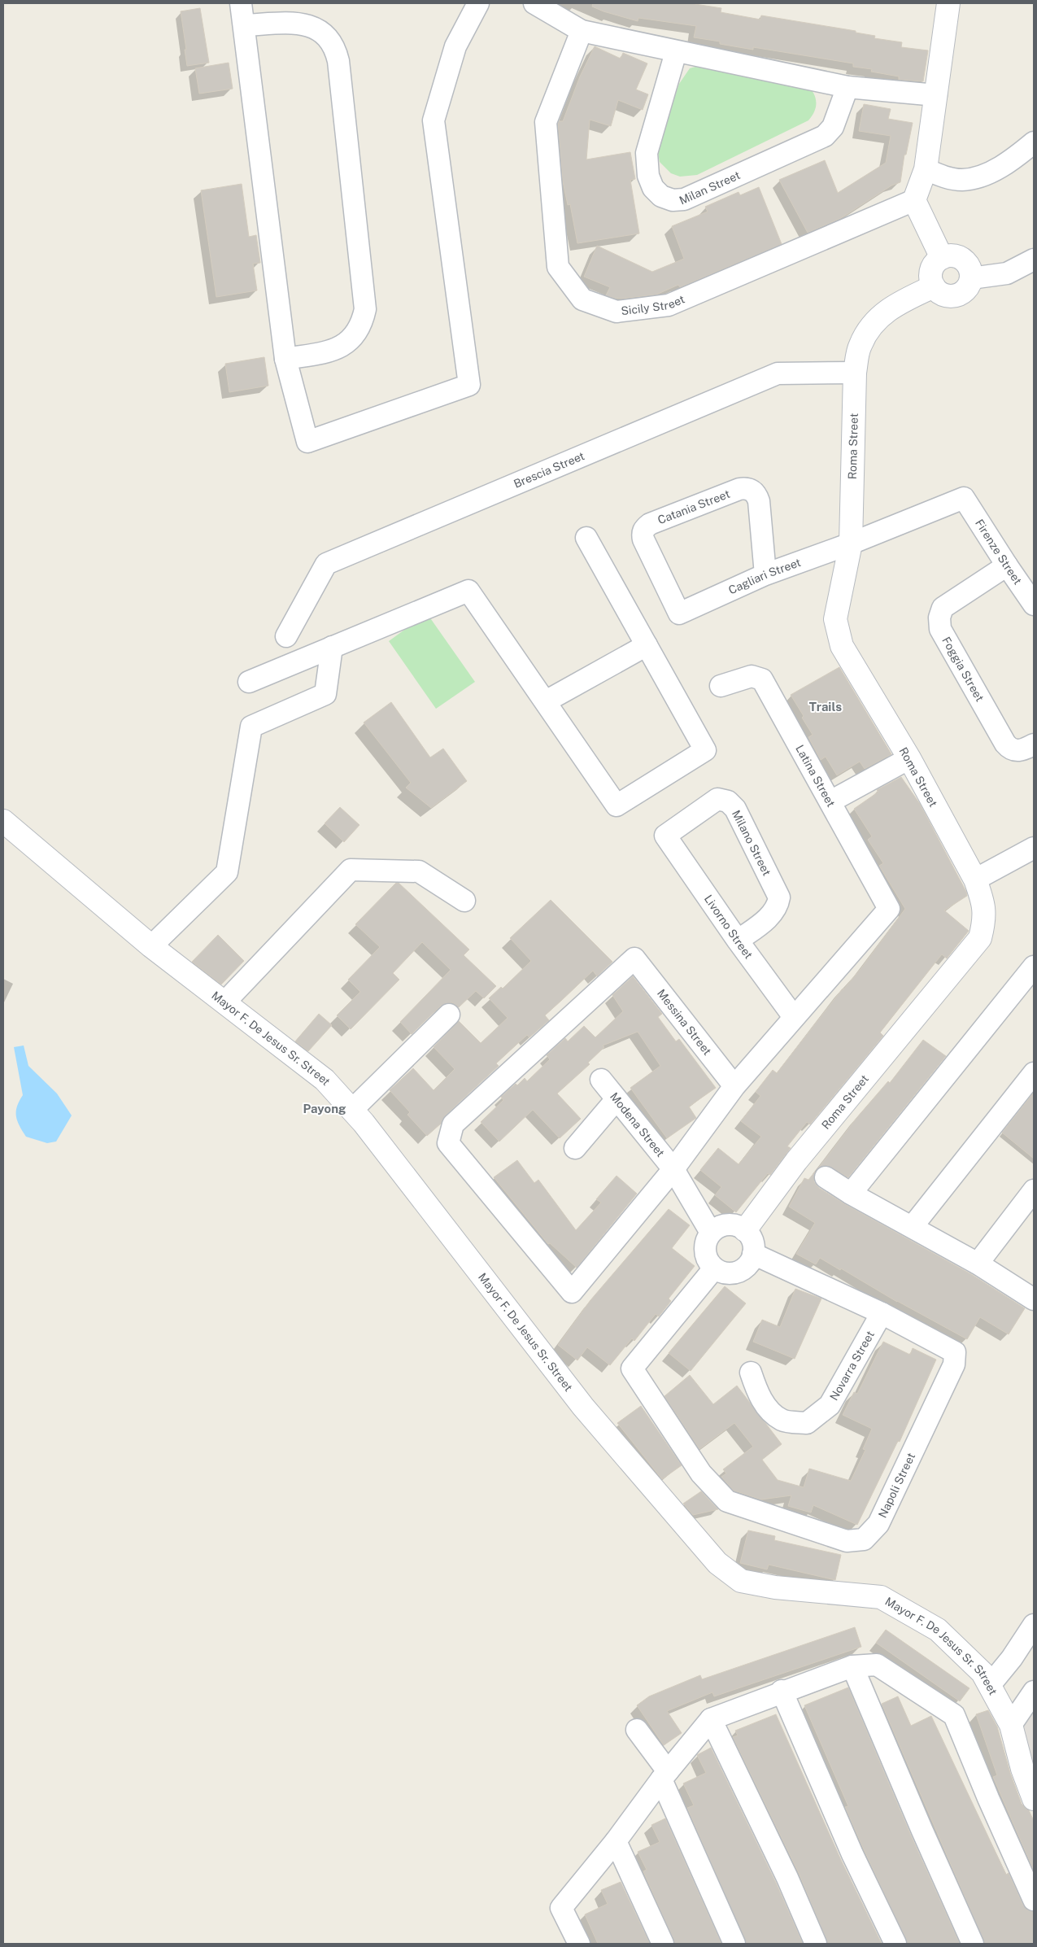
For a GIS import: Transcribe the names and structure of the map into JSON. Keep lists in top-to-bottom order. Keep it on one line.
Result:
{"streets":{"street":["Milan Street","Sicily Street","Roma Street","Brescia Street","Catania Street","Firenze Street","Cagliari Street","Foggia Street","Latina Street","Milano Street","Livorno Street","Messina Street","Mayor F. De Jesus Sr. Street","Modena Street","Novarra Street","Napoli Street"]},"crossings":[["Roma Street","Brescia Street"],["Roma Street","Cagliari Street"],["Roma Street","Modena Street"],["Roma Street","Napoli Street"],["Catania Street","Cagliari Street"],["Firenze Street","Cagliari Street"],["Firenze Street","Foggia Street"],["Latina Street","Livorno Street"],["Milano Street","Livorno Street"],["Messina Street","Modena Street"],["Modena Street","Napoli Street"],["Novarra Street","Napoli Street"]],"districts":["Trails","Payong"]}
